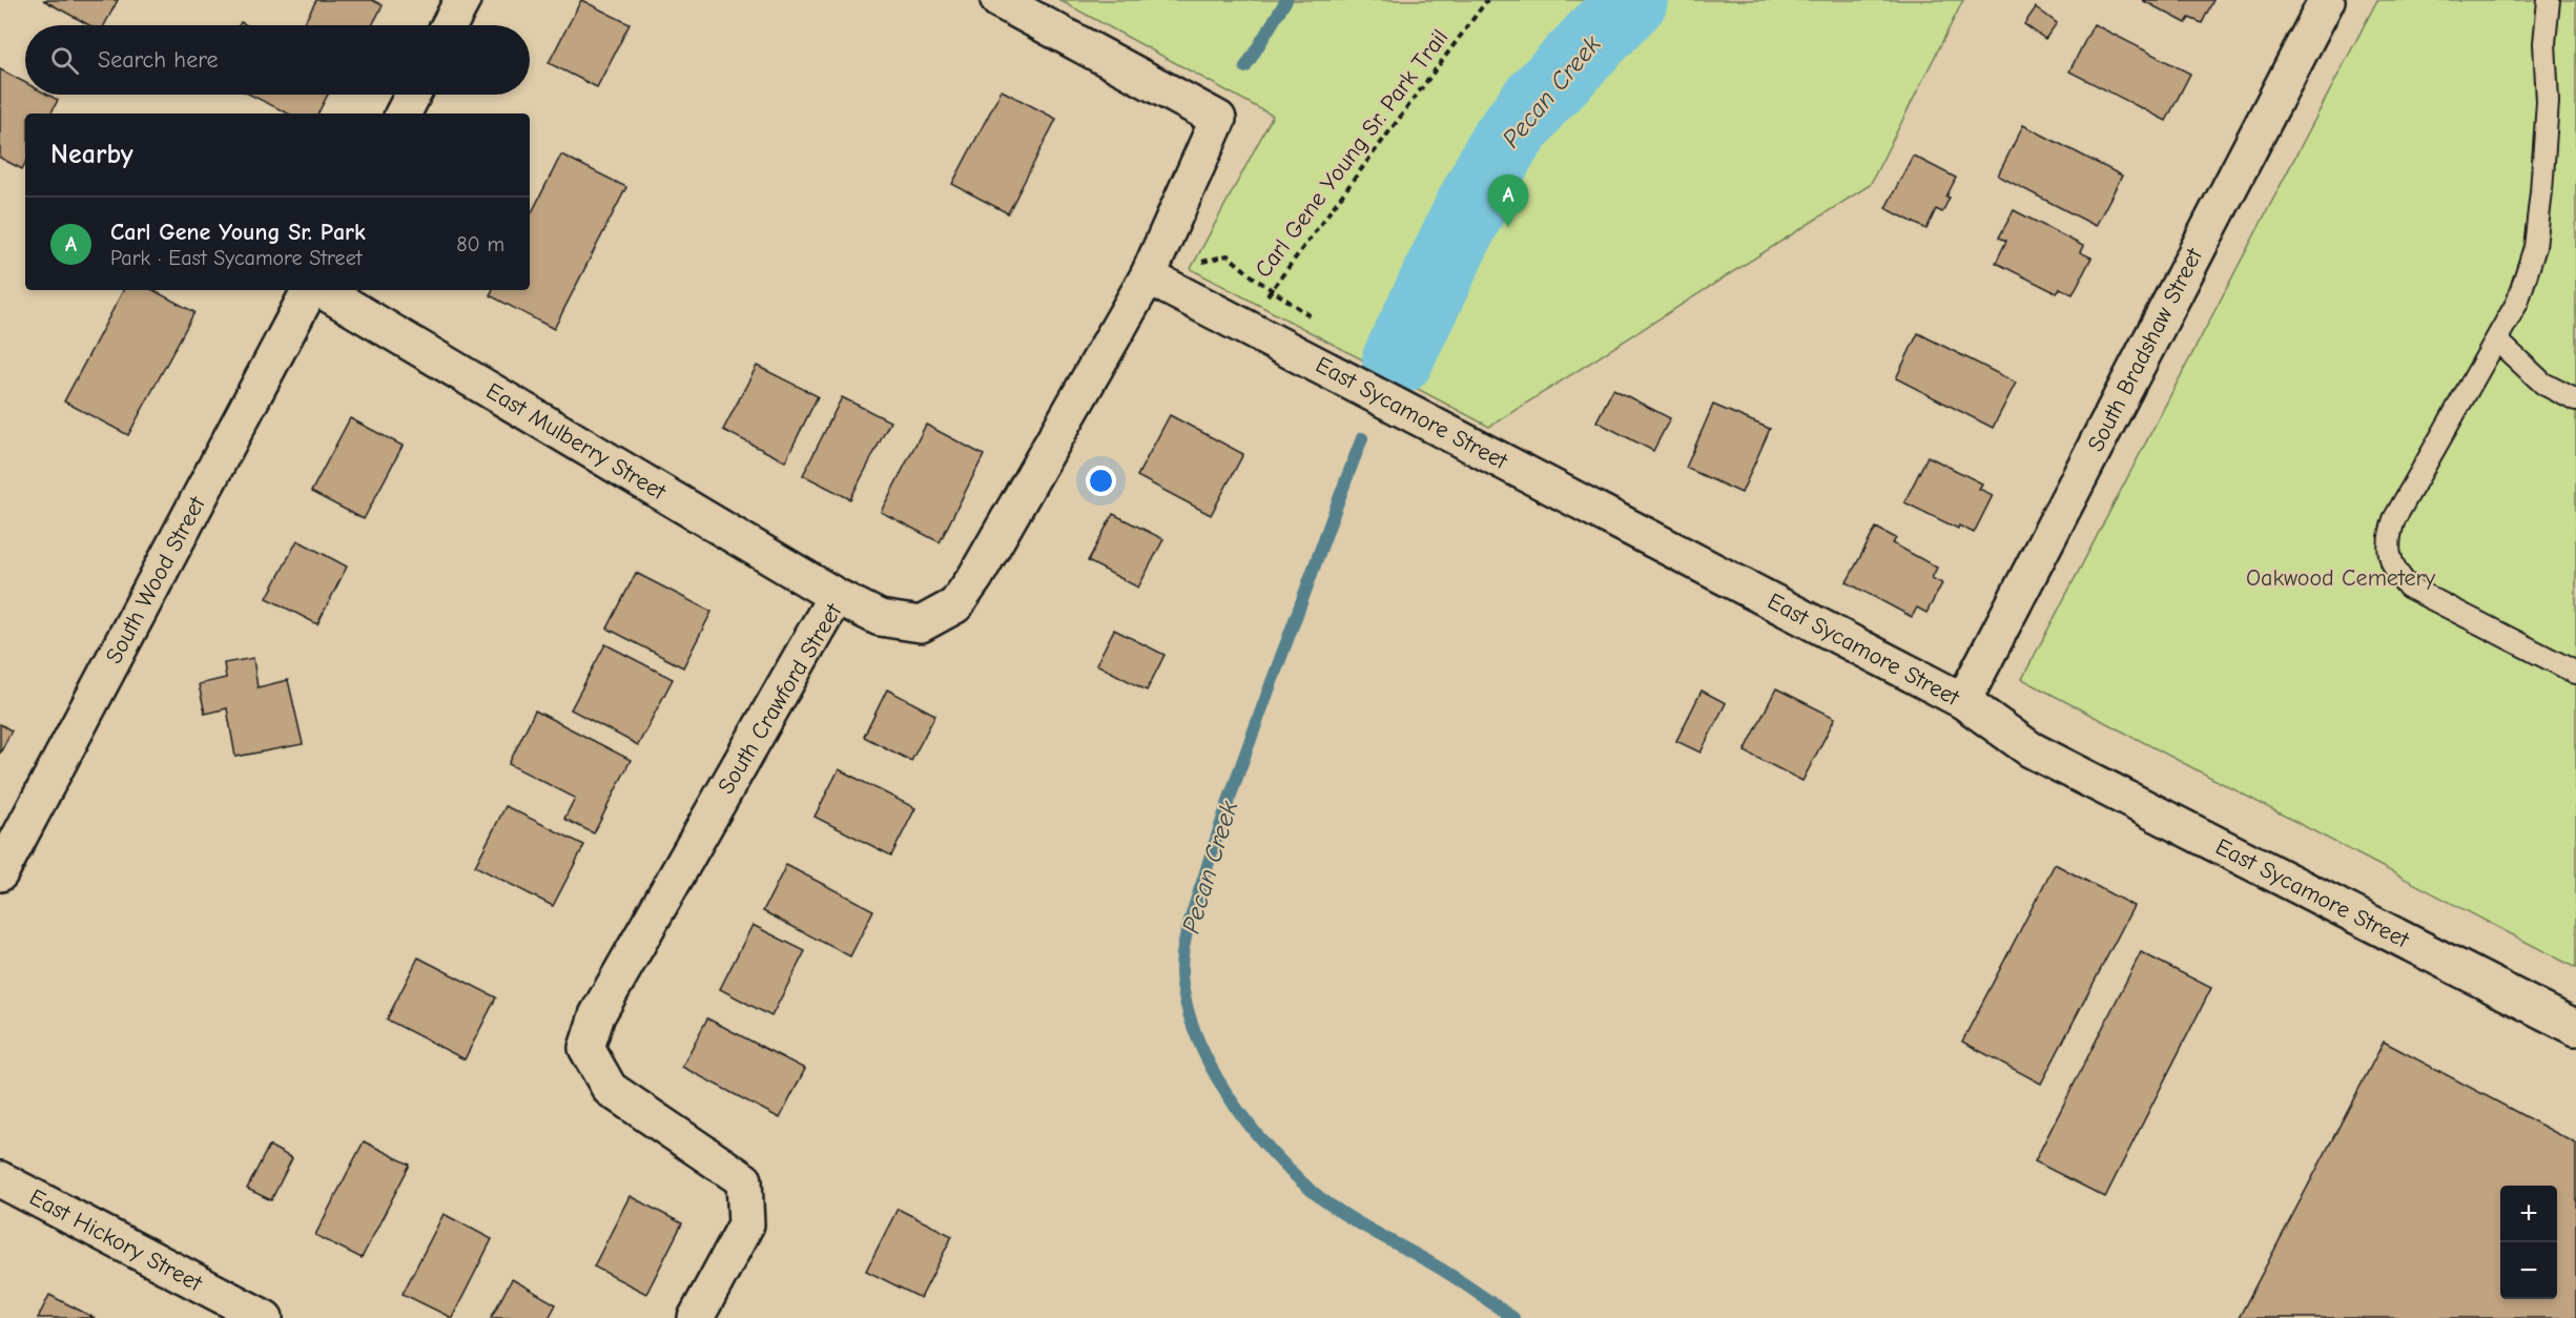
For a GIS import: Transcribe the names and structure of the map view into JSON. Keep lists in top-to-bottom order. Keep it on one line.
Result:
{"streets":{"street":["South Bradshaw Street","East Sycamore Street","East Mulberry Street","South Wood Street","South Crawford Street","East Hickory Street"],"path":["Carl Gene Young Sr. Park Trail"]},"crossings":[["Carl Gene Young Sr. Park Trail","East Sycamore Street"],["South Bradshaw Street","East Sycamore Street"],["East Sycamore Street","South Crawford Street"],["East Mulberry Street","South Crawford Street"]],"water":["Pecan Creek"],"parks":["Oakwood Cemetery"],"page":{"search":"Search here","heading":"Nearby","pins":"A","list":[{"mark":"A","name":"Carl Gene Young Sr. Park","note":"Park · East Sycamore Street","value":"80 m"}],"map_buttons":["+","−"]}}
